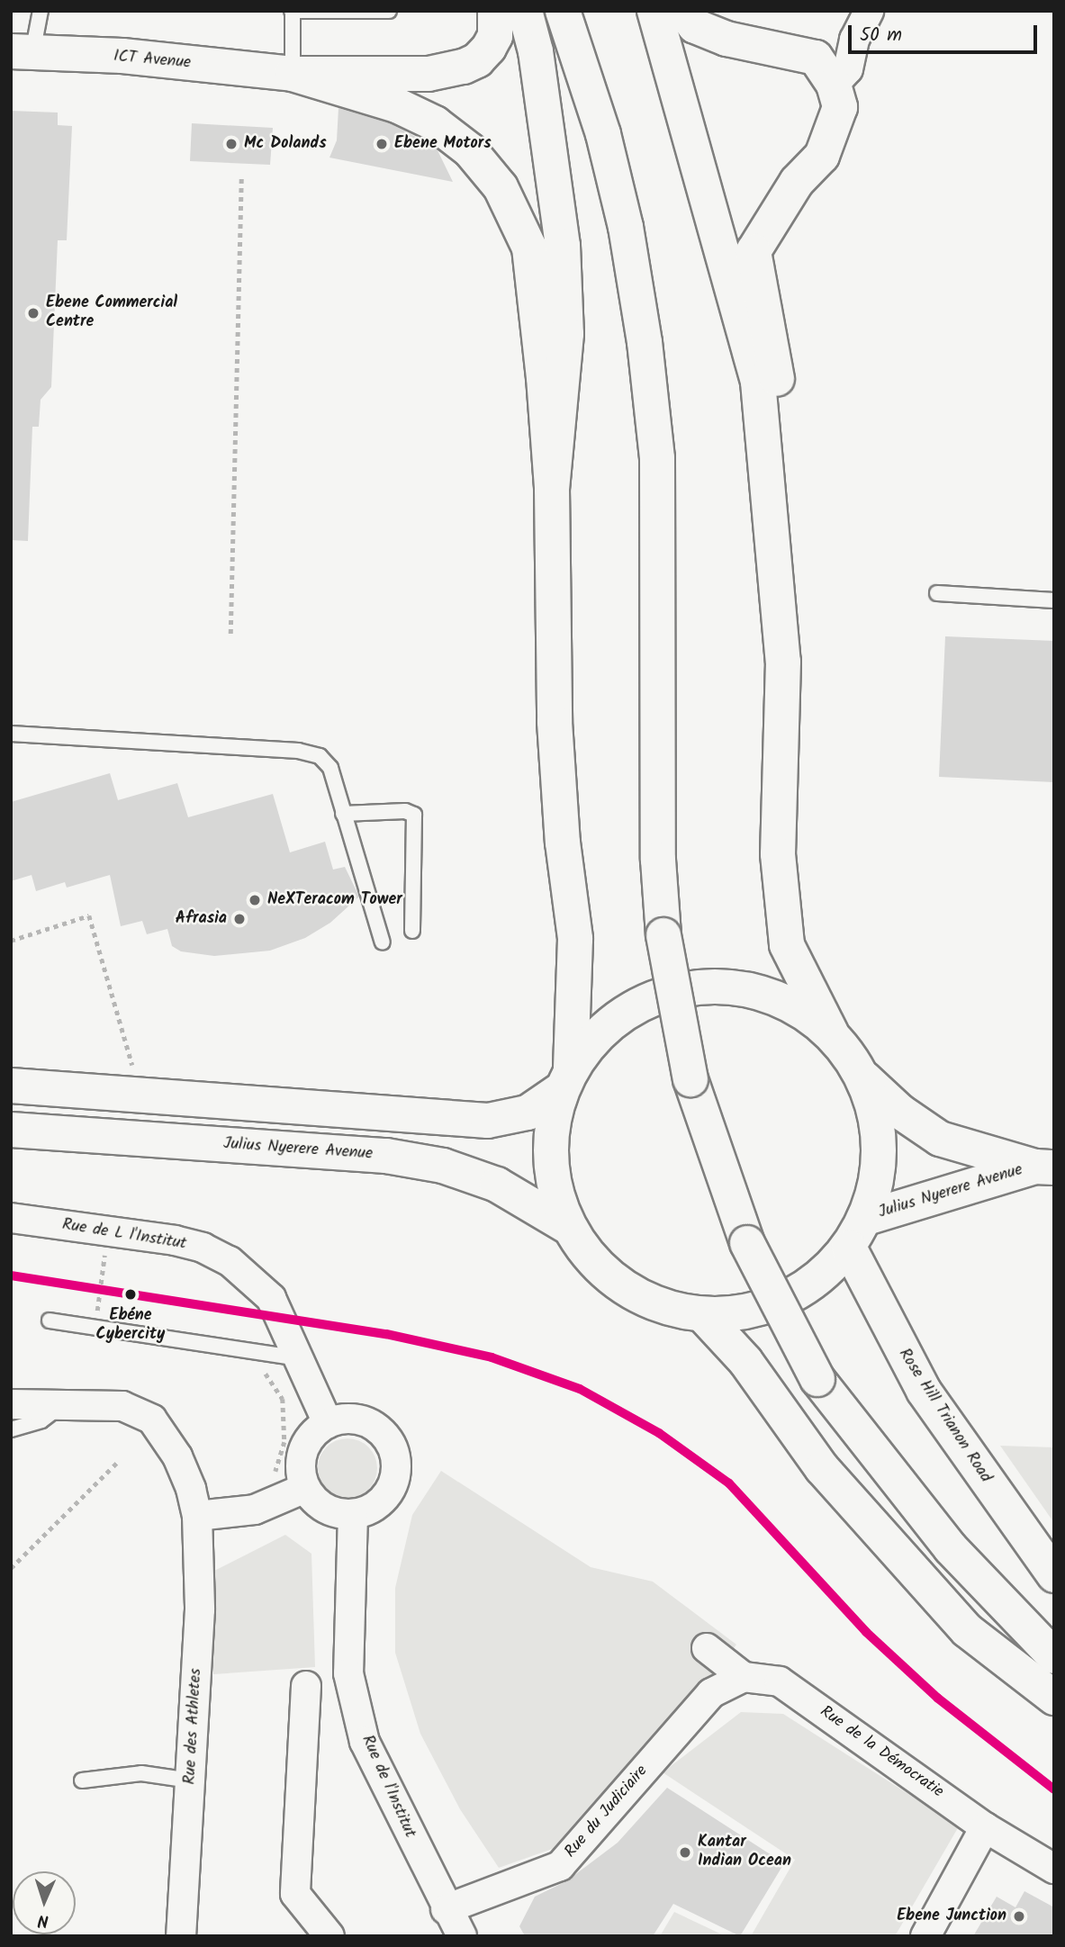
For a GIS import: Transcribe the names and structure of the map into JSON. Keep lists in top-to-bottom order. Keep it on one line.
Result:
{"streets":{"main road":["ICT Avenue","Julius Nyerere Avenue","Rose Hill Trianon Road"],"street":["Rue de L l'Institut","Rue des Athletes","Rue de la Démocratie","Rue de l'Institut","Rue du Judiciaire"]},"crossings":[["Julius Nyerere Avenue","Rose Hill Trianon Road"],["Rue de L l'Institut","Rue de l'Institut"],["Rue de la Démocratie","Rue du Judiciaire"],["Rue de l'Institut","Rue du Judiciaire"]],"places":["Mc Dolands","Ebene Motors","Ebene Commercial Centre","NeXTeracom Tower","Afrasia","Ebéne Cybercity","Kantar Indian Ocean","Ebene Junction"],"scale_bar":"50 m","north":"bottom"}
